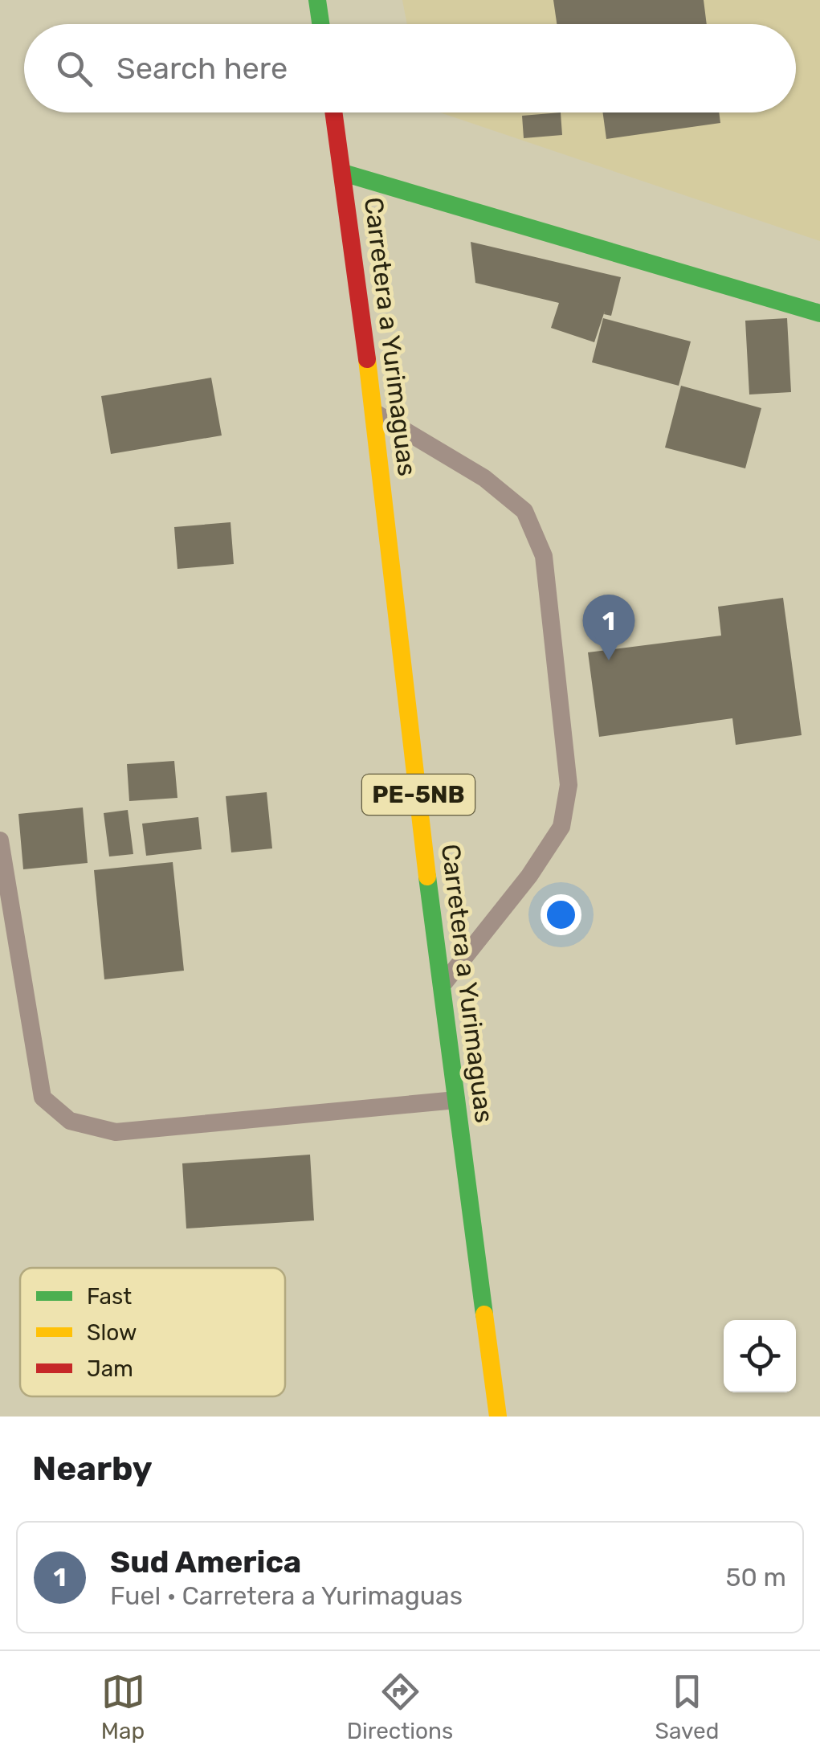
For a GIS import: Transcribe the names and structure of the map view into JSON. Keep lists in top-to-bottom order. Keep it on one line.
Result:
{"streets":{"main road":["Carretera a Yurimaguas","PE-5NB"]},"crossings":[["Carretera a Yurimaguas","PE-5NB"]],"legend":["Fast","Slow","Jam"],"page":{"search":"Search here","pins":"1","heading":"Nearby","list":[{"mark":"1","name":"Sud America","note":"Fuel · Carretera a Yurimaguas","value":"50 m"}],"nav":["Map","Directions","Saved"]}}
